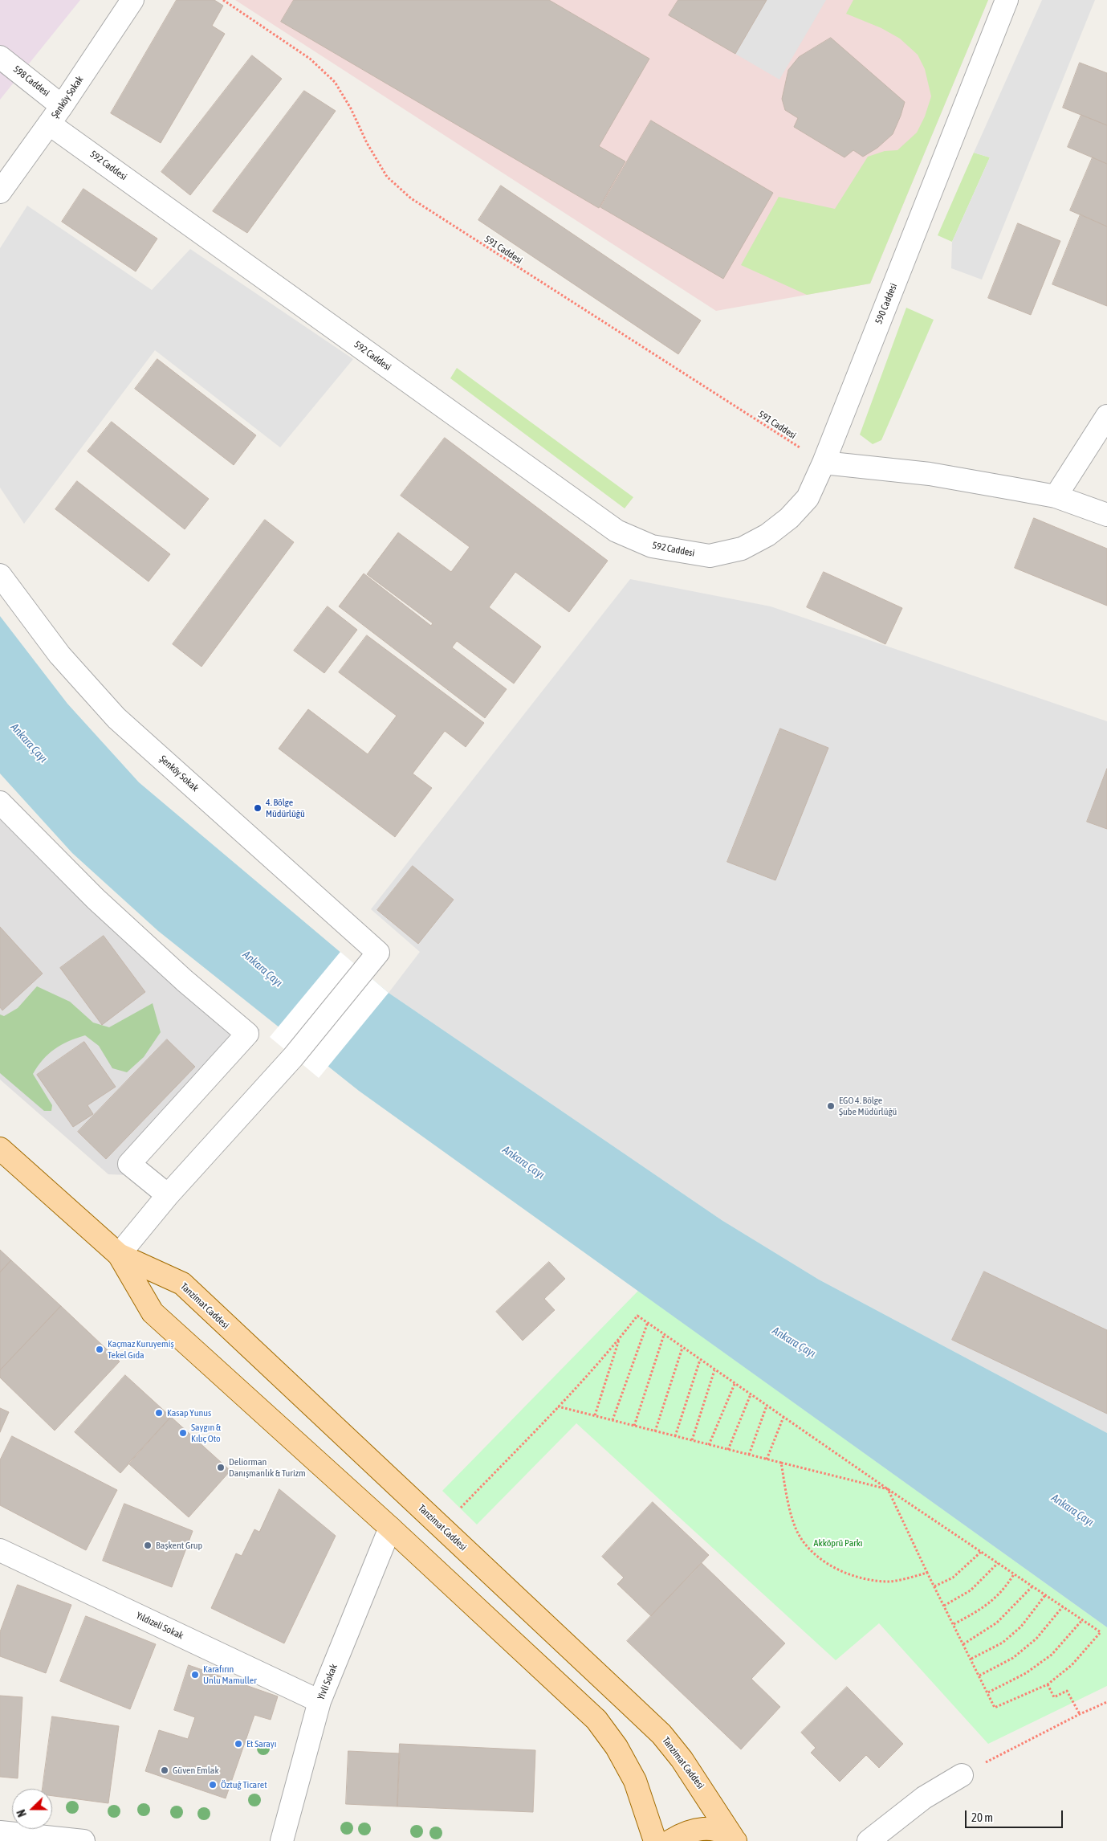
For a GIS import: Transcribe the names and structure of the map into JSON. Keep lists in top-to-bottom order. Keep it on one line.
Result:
{"streets":{"main road":["Tanzimat Caddesi"],"street":["598 Caddesi","Şenköy Sokak","592 Caddesi","590 Caddesi","Yıldızeli Sokak","Yivli Sokak"],"path":["591 Caddesi"]},"crossings":[["598 Caddesi","Şenköy Sokak"],["Şenköy Sokak","592 Caddesi"],["592 Caddesi","590 Caddesi"],["591 Caddesi","590 Caddesi"],["Tanzimat Caddesi","Yivli Sokak"],["Yıldızeli Sokak","Yivli Sokak"]],"water":["Ankara Çayı"],"parks":["Akköprü Parkı"],"places":["4. Bölge Müdürlüğü","EGO 4. Bölge Şube Müdürlüğü","Kaçmaz Kuruyemiş Tekel Gıda","Kasap Yunus","Saygın & Kılıç Oto","Deliorman Danışmanlık & Turizm","Başkent Grup","Karafırın Unlu Mamuller","Et Sarayı","Güven Emlak","Öztuğ Ticaret"],"scale_bar":"20 m","north":"left"}
